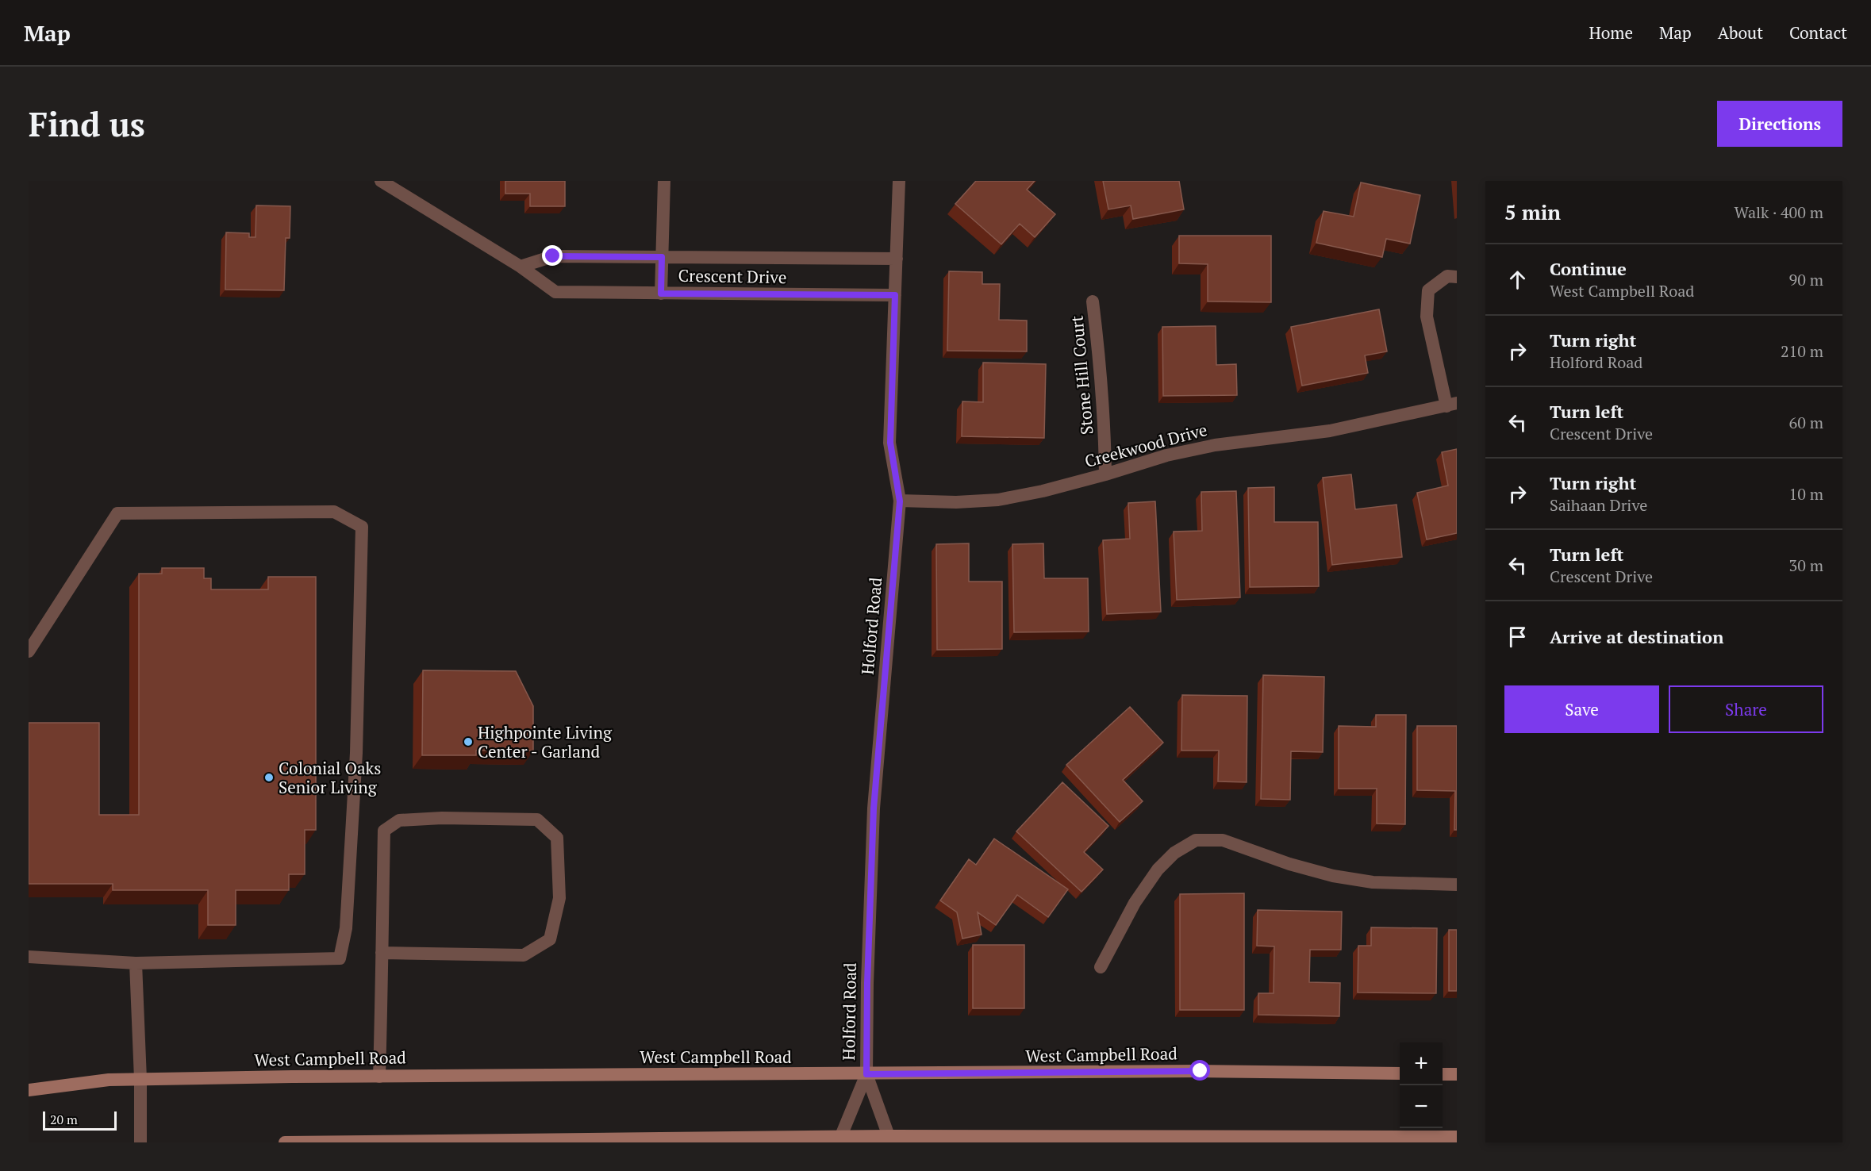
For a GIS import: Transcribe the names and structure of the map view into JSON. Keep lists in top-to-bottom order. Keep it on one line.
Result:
{"streets":{"main road":["West Campbell Road"],"street":["Crescent Drive","Stone Hill Court","Creekwood Drive","Holford Road"]},"crossings":[["Crescent Drive","Holford Road"],["Stone Hill Court","Creekwood Drive"],["Creekwood Drive","Holford Road"],["Holford Road","West Campbell Road"]],"places":["Highpointe Living Center - Garland","Colonial Oaks Senior Living"],"scale_bar":"20 m","page":{"header":"Map","nav":["Home","Map","About","Contact"],"buttons":["Directions",["Save","Share"]],"title":"Find us","heading":["5 min","Walk · 400 m"],"list":[["Continue","West Campbell Road","90 m"],["Turn right","Holford Road","210 m"],["Turn left","Crescent Drive","60 m"],["Turn right","Saihaan Drive","10 m"],["Turn left","Crescent Drive","30 m"],"Arrive at destination"],"map_buttons":["+","−"],"scale":"20 m"}}
